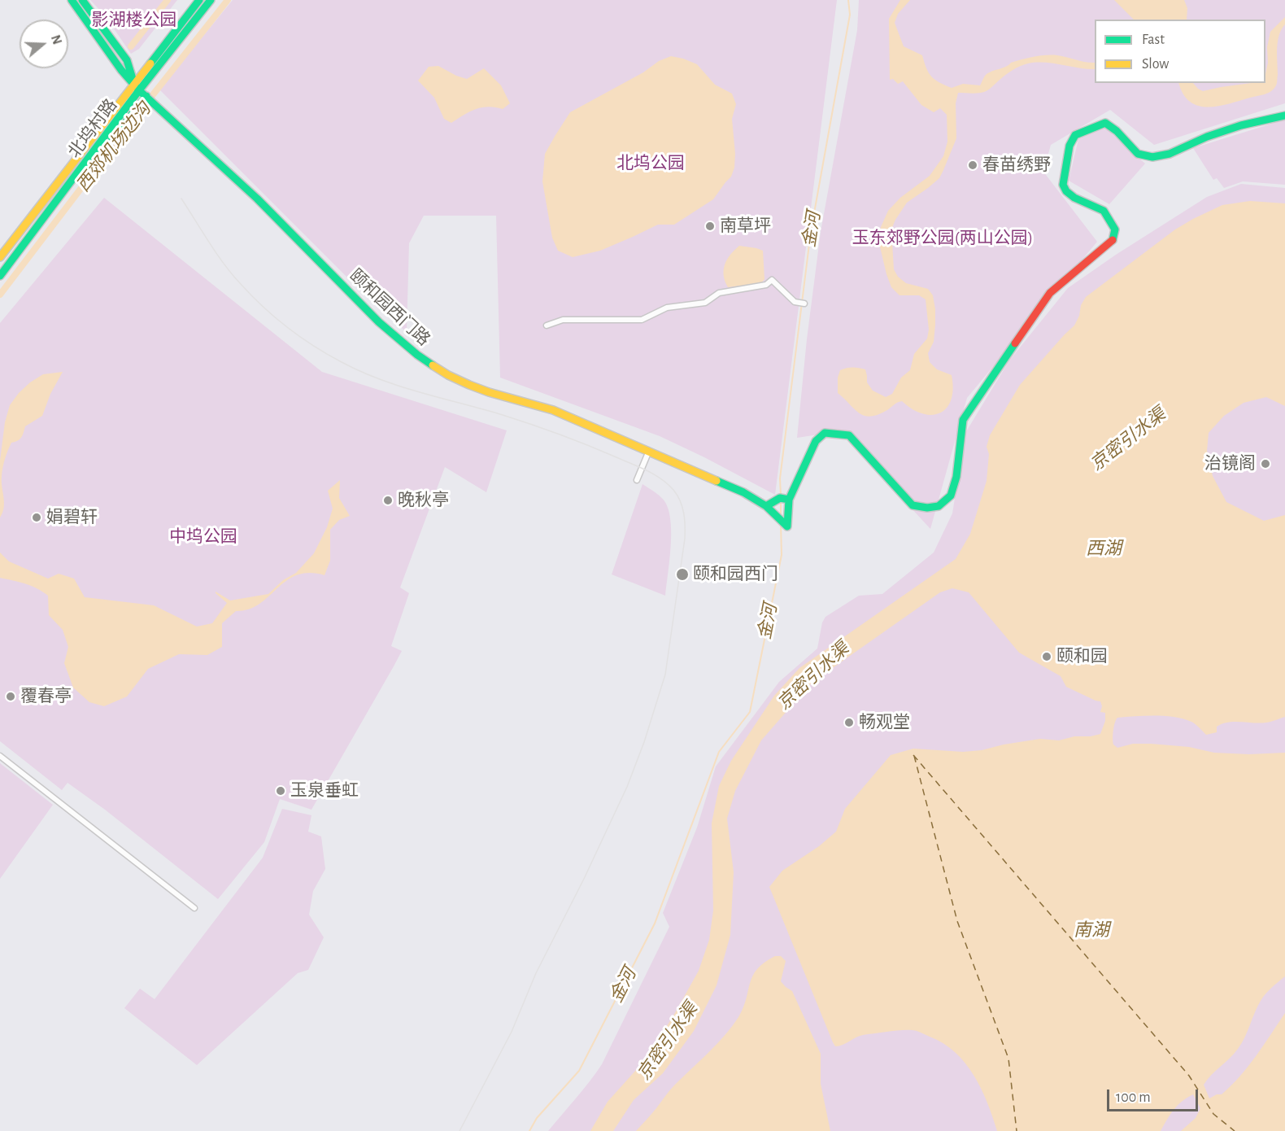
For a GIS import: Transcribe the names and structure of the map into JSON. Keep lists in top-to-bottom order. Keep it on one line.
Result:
{"streets":{"street":["北坞村路","颐和园西门路"]},"crossings":[["北坞村路","颐和园西门路"]],"water":["西郊机场边沟","金河","京密引水渠","西湖","南湖"],"parks":["影湖楼公园","北坞公园","玉东郊野公园(两山公园)","中坞公园"],"places":["春苗绣野","南草坪","治镜阁","晚秋亭","娟碧轩","颐和园西门","颐和园","覆春亭","畅观堂","玉泉垂虹"],"legend":["Fast","Slow"],"scale_bar":"100 m","north":"right"}
